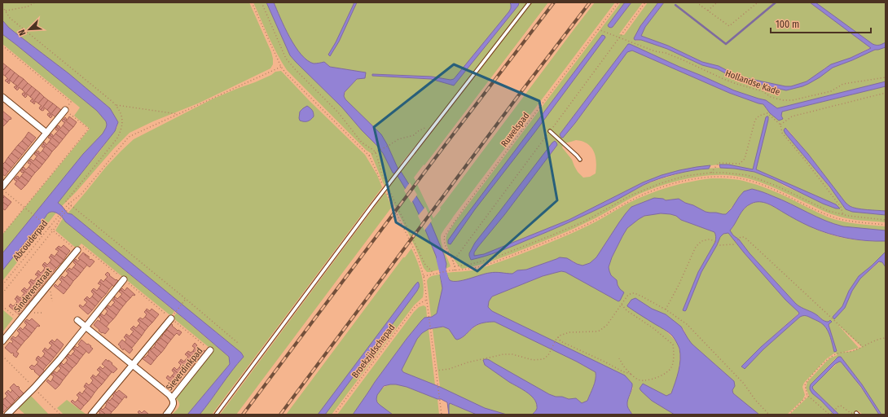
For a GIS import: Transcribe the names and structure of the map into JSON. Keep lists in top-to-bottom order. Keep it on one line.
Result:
{"streets":{"street":["Sinderenstraat","Sieverdinkpad"],"path":["Hollandse Kade","Ruwelspad","Abcouderpad","Broekzijdschepad"]},"crossings":[["Hollandse Kade","Ruwelspad"]],"scale_bar":"100 m","north":"bottom left"}
